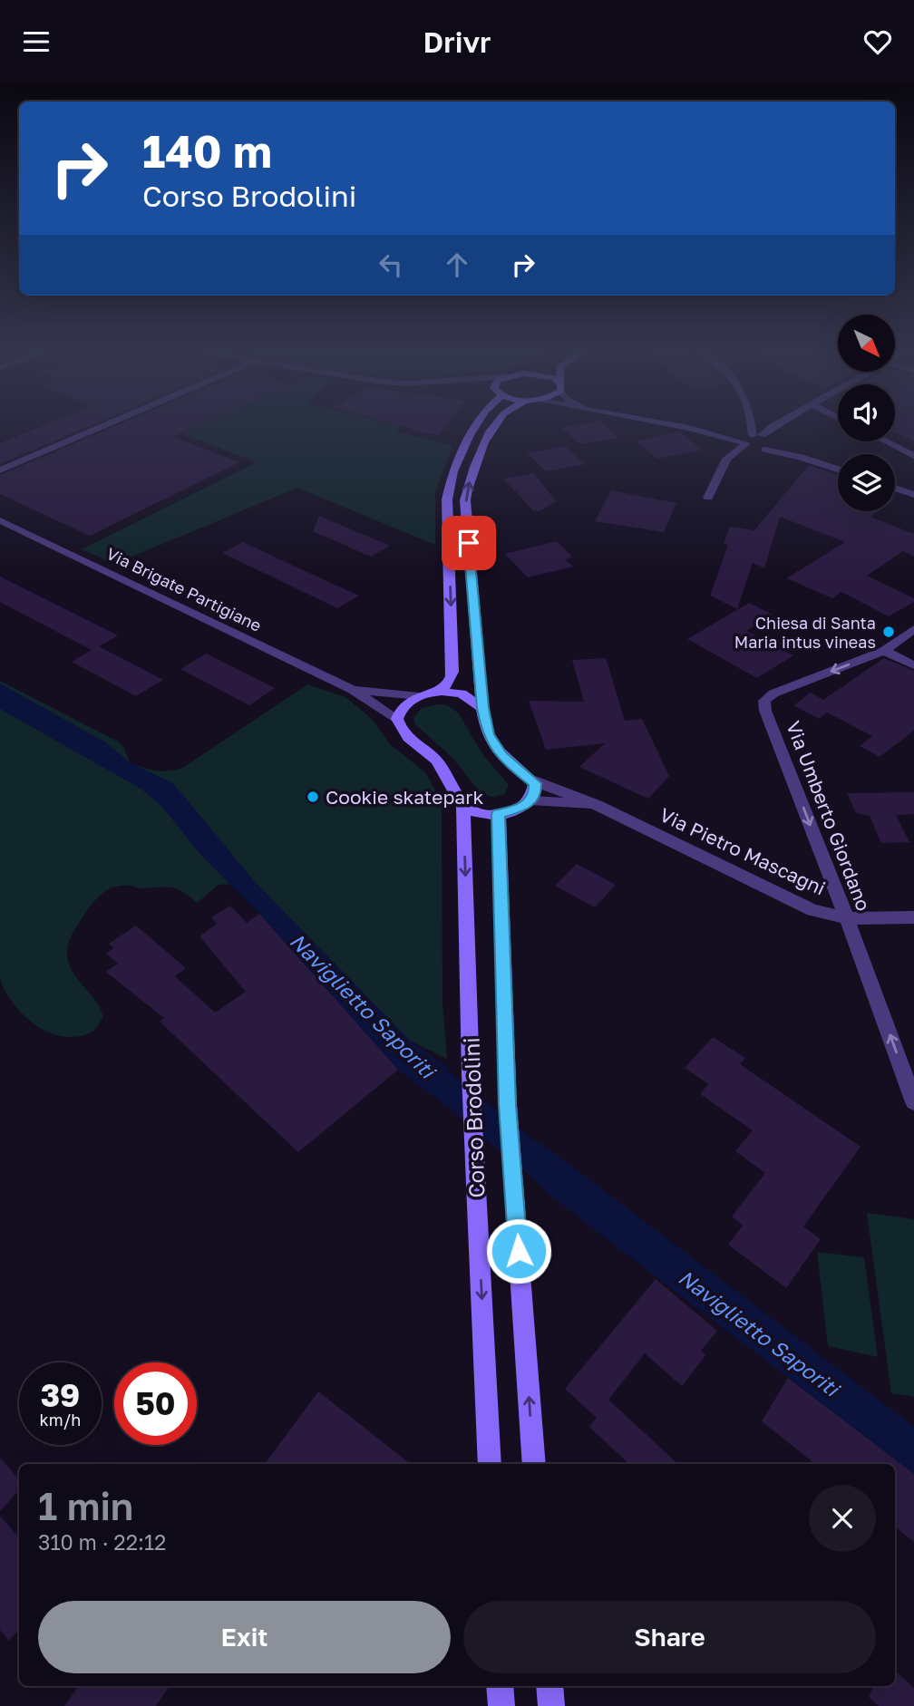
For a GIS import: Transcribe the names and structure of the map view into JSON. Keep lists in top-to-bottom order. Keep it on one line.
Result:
{"streets":{"main road":["Corso Brodolini"],"street":["Via Brigate Partigiane","Via Umberto Giordano","Via Pietro Mascagni"]},"crossings":[["Via Brigate Partigiane","Corso Brodolini"],["Via Umberto Giordano","Via Pietro Mascagni"]],"water":["Naviglietto Saporiti"],"places":["Chiesa di Santa Maria intus vineas","Cookie skatepark"],"north":"bottom right","page":{"header":"Drivr","turn":["140 m","Corso Brodolini"],"speed":"39 km/h","limit":"50","heading":["1 min","310 m · 22:12"],"buttons":["Exit","Share"]}}
